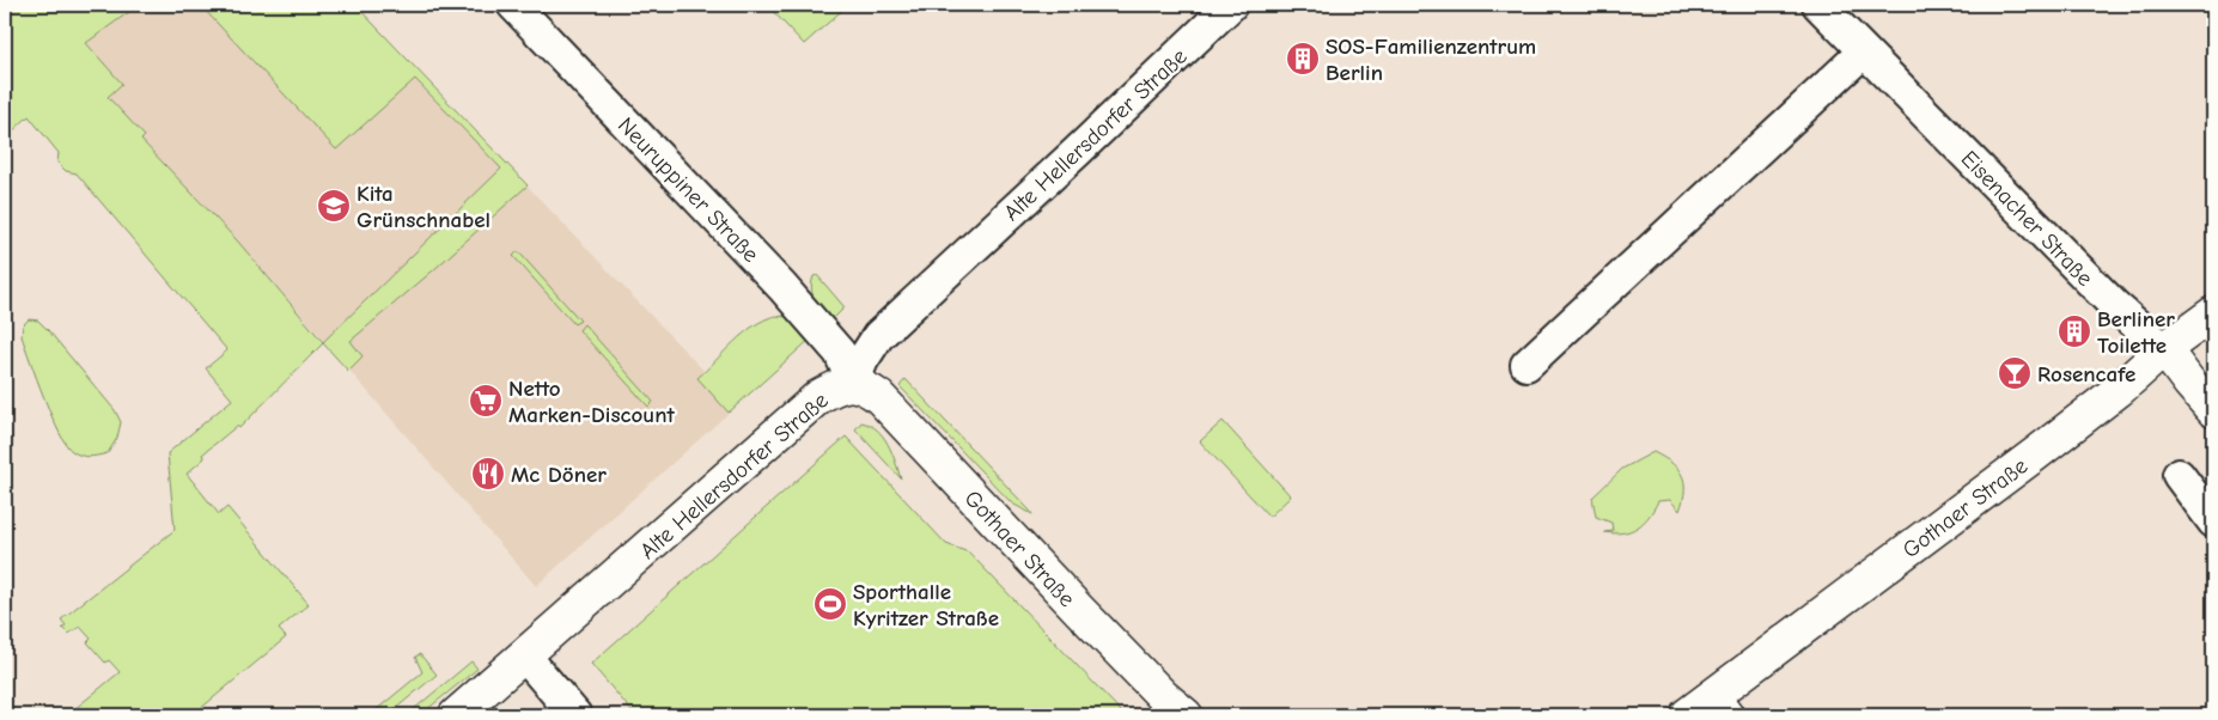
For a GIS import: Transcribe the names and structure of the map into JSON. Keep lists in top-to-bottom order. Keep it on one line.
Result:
{"streets":{"street":["Alte Hellersdorfer Straße","Neuruppiner Straße","Eisenacher Straße","Gothaer Straße"]},"crossings":[["Alte Hellersdorfer Straße","Neuruppiner Straße"],["Alte Hellersdorfer Straße","Gothaer Straße"],["Neuruppiner Straße","Gothaer Straße"],["Eisenacher Straße","Gothaer Straße"]],"places":{"building":["SOS-Familienzentrum Berlin","Berliner Toilette"],"school or university":["Kita Grünschnabel"],"bar":["Rosencafe"],"supermarket":["Netto Marken-Discount"],"restaurant":["Mc Döner"],"sports":["Sporthalle Kyritzer Straße"]}}
